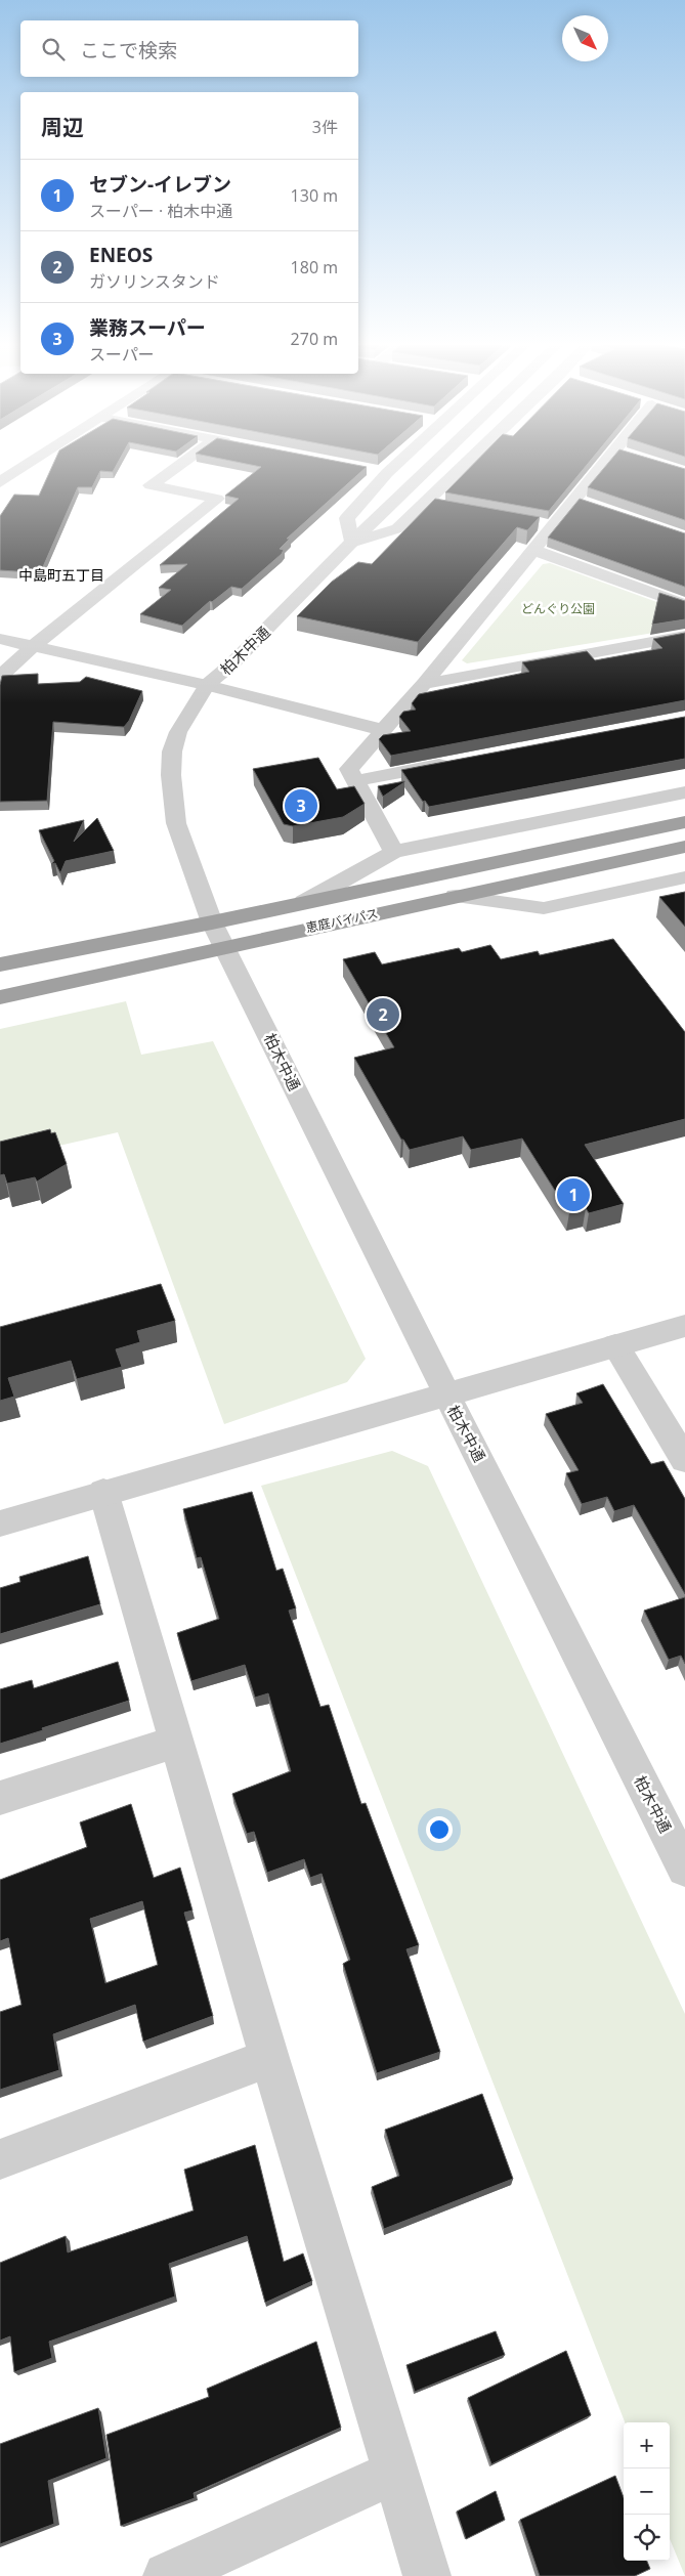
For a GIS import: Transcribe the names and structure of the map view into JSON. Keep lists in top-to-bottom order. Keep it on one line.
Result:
{"streets":{"highway":["恵庭バイパス"],"street":["柏木中通"]},"crossings":[["柏木中通","恵庭バイパス"]],"districts":["中島町五丁目"],"parks":["どんぐり公園"],"north":"bottom right","page":{"search":"ここで検索","heading":["周辺","3件"],"list":[{"mark":"1","name":"セブン-イレブン","note":"スーパー · 柏木中通","value":"130 m"},{"mark":"2","name":"ENEOS","note":"ガソリンスタンド","value":"180 m"},{"mark":"3","name":"業務スーパー","note":"スーパー","value":"270 m"}],"pins":["3","2","1"],"map_buttons":["+","−"]}}
